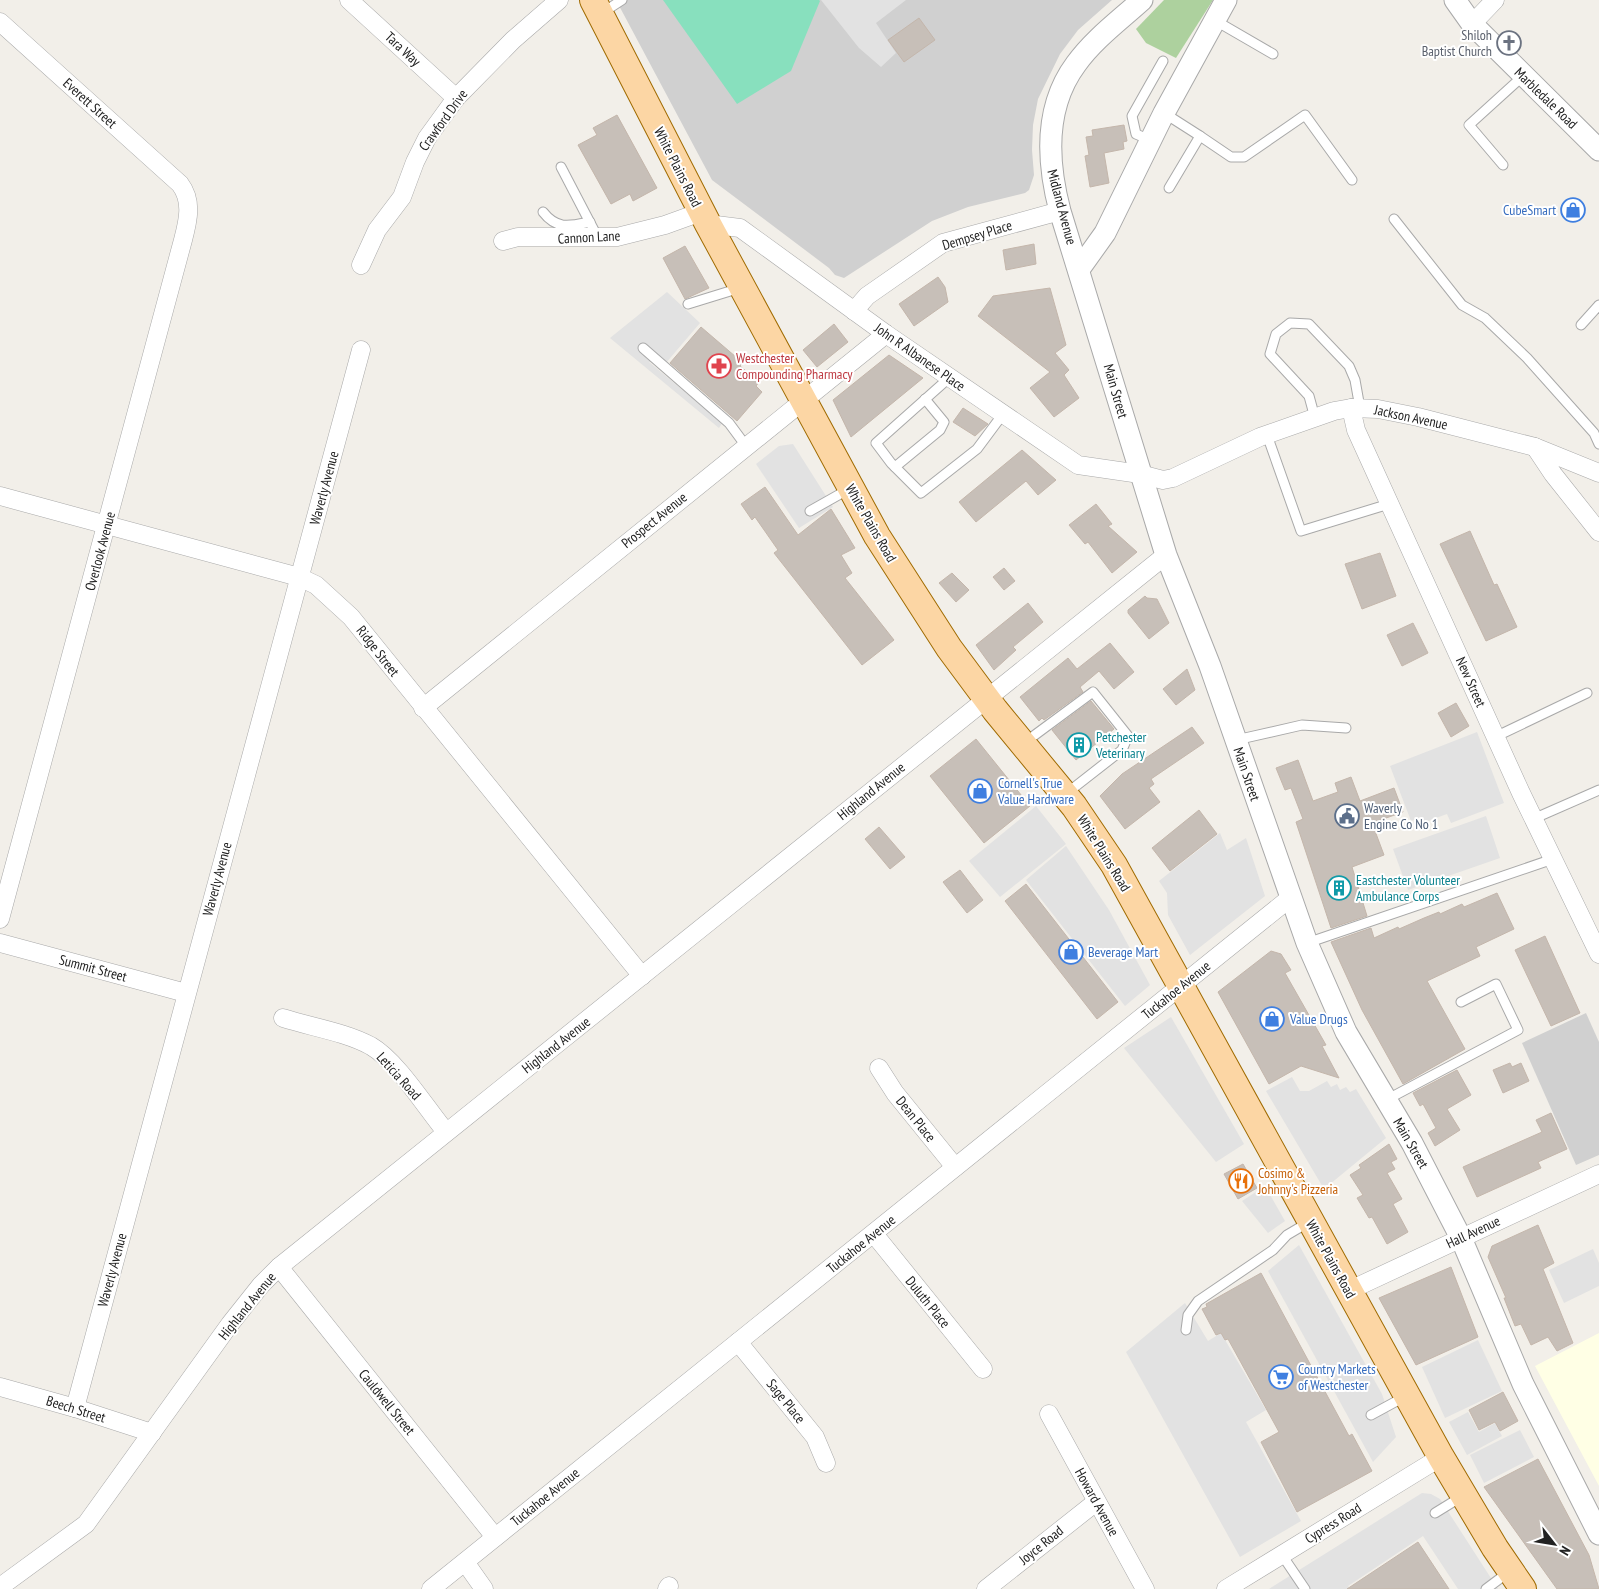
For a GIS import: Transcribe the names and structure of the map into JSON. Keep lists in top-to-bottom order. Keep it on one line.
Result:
{"streets":{"main road":["White Plains Road"],"street":["Tara Way","Marbledale Road","Everett Street","Crawford Drive","Midland Avenue","Dempsey Place","Cannon Lane","John R Albanese Place","Main Street","Jackson Avenue","Waverly Avenue","Prospect Avenue","Overlook Avenue","Ridge Street","New Street","Highland Avenue","Summit Street","Tuckahoe Avenue","Leticia Road","Dean Place","Hall Avenue","Duluth Place","Sage Place","Cauldwell Street","Beech Street","Howard Avenue","Cypress Road","Joyce Road"]},"crossings":[["Tara Way","Crawford Drive"],["Everett Street","Overlook Avenue"],["White Plains Road","Cannon Lane"],["White Plains Road","John R Albanese Place"],["White Plains Road","Prospect Avenue"],["White Plains Road","Highland Avenue"],["White Plains Road","Tuckahoe Avenue"],["White Plains Road","Hall Avenue"],["White Plains Road","Cypress Road"],["Midland Avenue","Dempsey Place"],["Midland Avenue","Main Street"],["Dempsey Place","John R Albanese Place"],["Cannon Lane","John R Albanese Place"],["John R Albanese Place","Main Street"],["John R Albanese Place","Jackson Avenue"],["John R Albanese Place","Prospect Avenue"],["Main Street","Jackson Avenue"],["Main Street","Highland Avenue"],["Main Street","Tuckahoe Avenue"],["Main Street","Hall Avenue"],["Jackson Avenue","New Street"],["Waverly Avenue","Ridge Street"],["Waverly Avenue","Summit Street"],["Waverly Avenue","Beech Street"],["Prospect Avenue","Ridge Street"],["Overlook Avenue","Ridge Street"],["Ridge Street","Highland Avenue"],["Highland Avenue","Leticia Road"],["Highland Avenue","Cauldwell Street"],["Highland Avenue","Beech Street"],["Tuckahoe Avenue","Dean Place"],["Tuckahoe Avenue","Duluth Place"],["Tuckahoe Avenue","Sage Place"],["Tuckahoe Avenue","Cauldwell Street"],["Howard Avenue","Joyce Road"]],"places":{"church":["Shiloh Baptist Church"],"shop":["CubeSmart","Cornell's True Value Hardware","Beverage Mart","Value Drugs"],"pharmacy":["Westchester Compounding Pharmacy"],"building":["Petchester Veterinary","Eastchester Volunteer Ambulance Corps"],"public building":["Waverly Engine Co No 1"],"restaurant":["Cosimo & Johnny's Pizzeria"],"supermarket":["Country Markets of Westchester"]},"north":"bottom right"}
